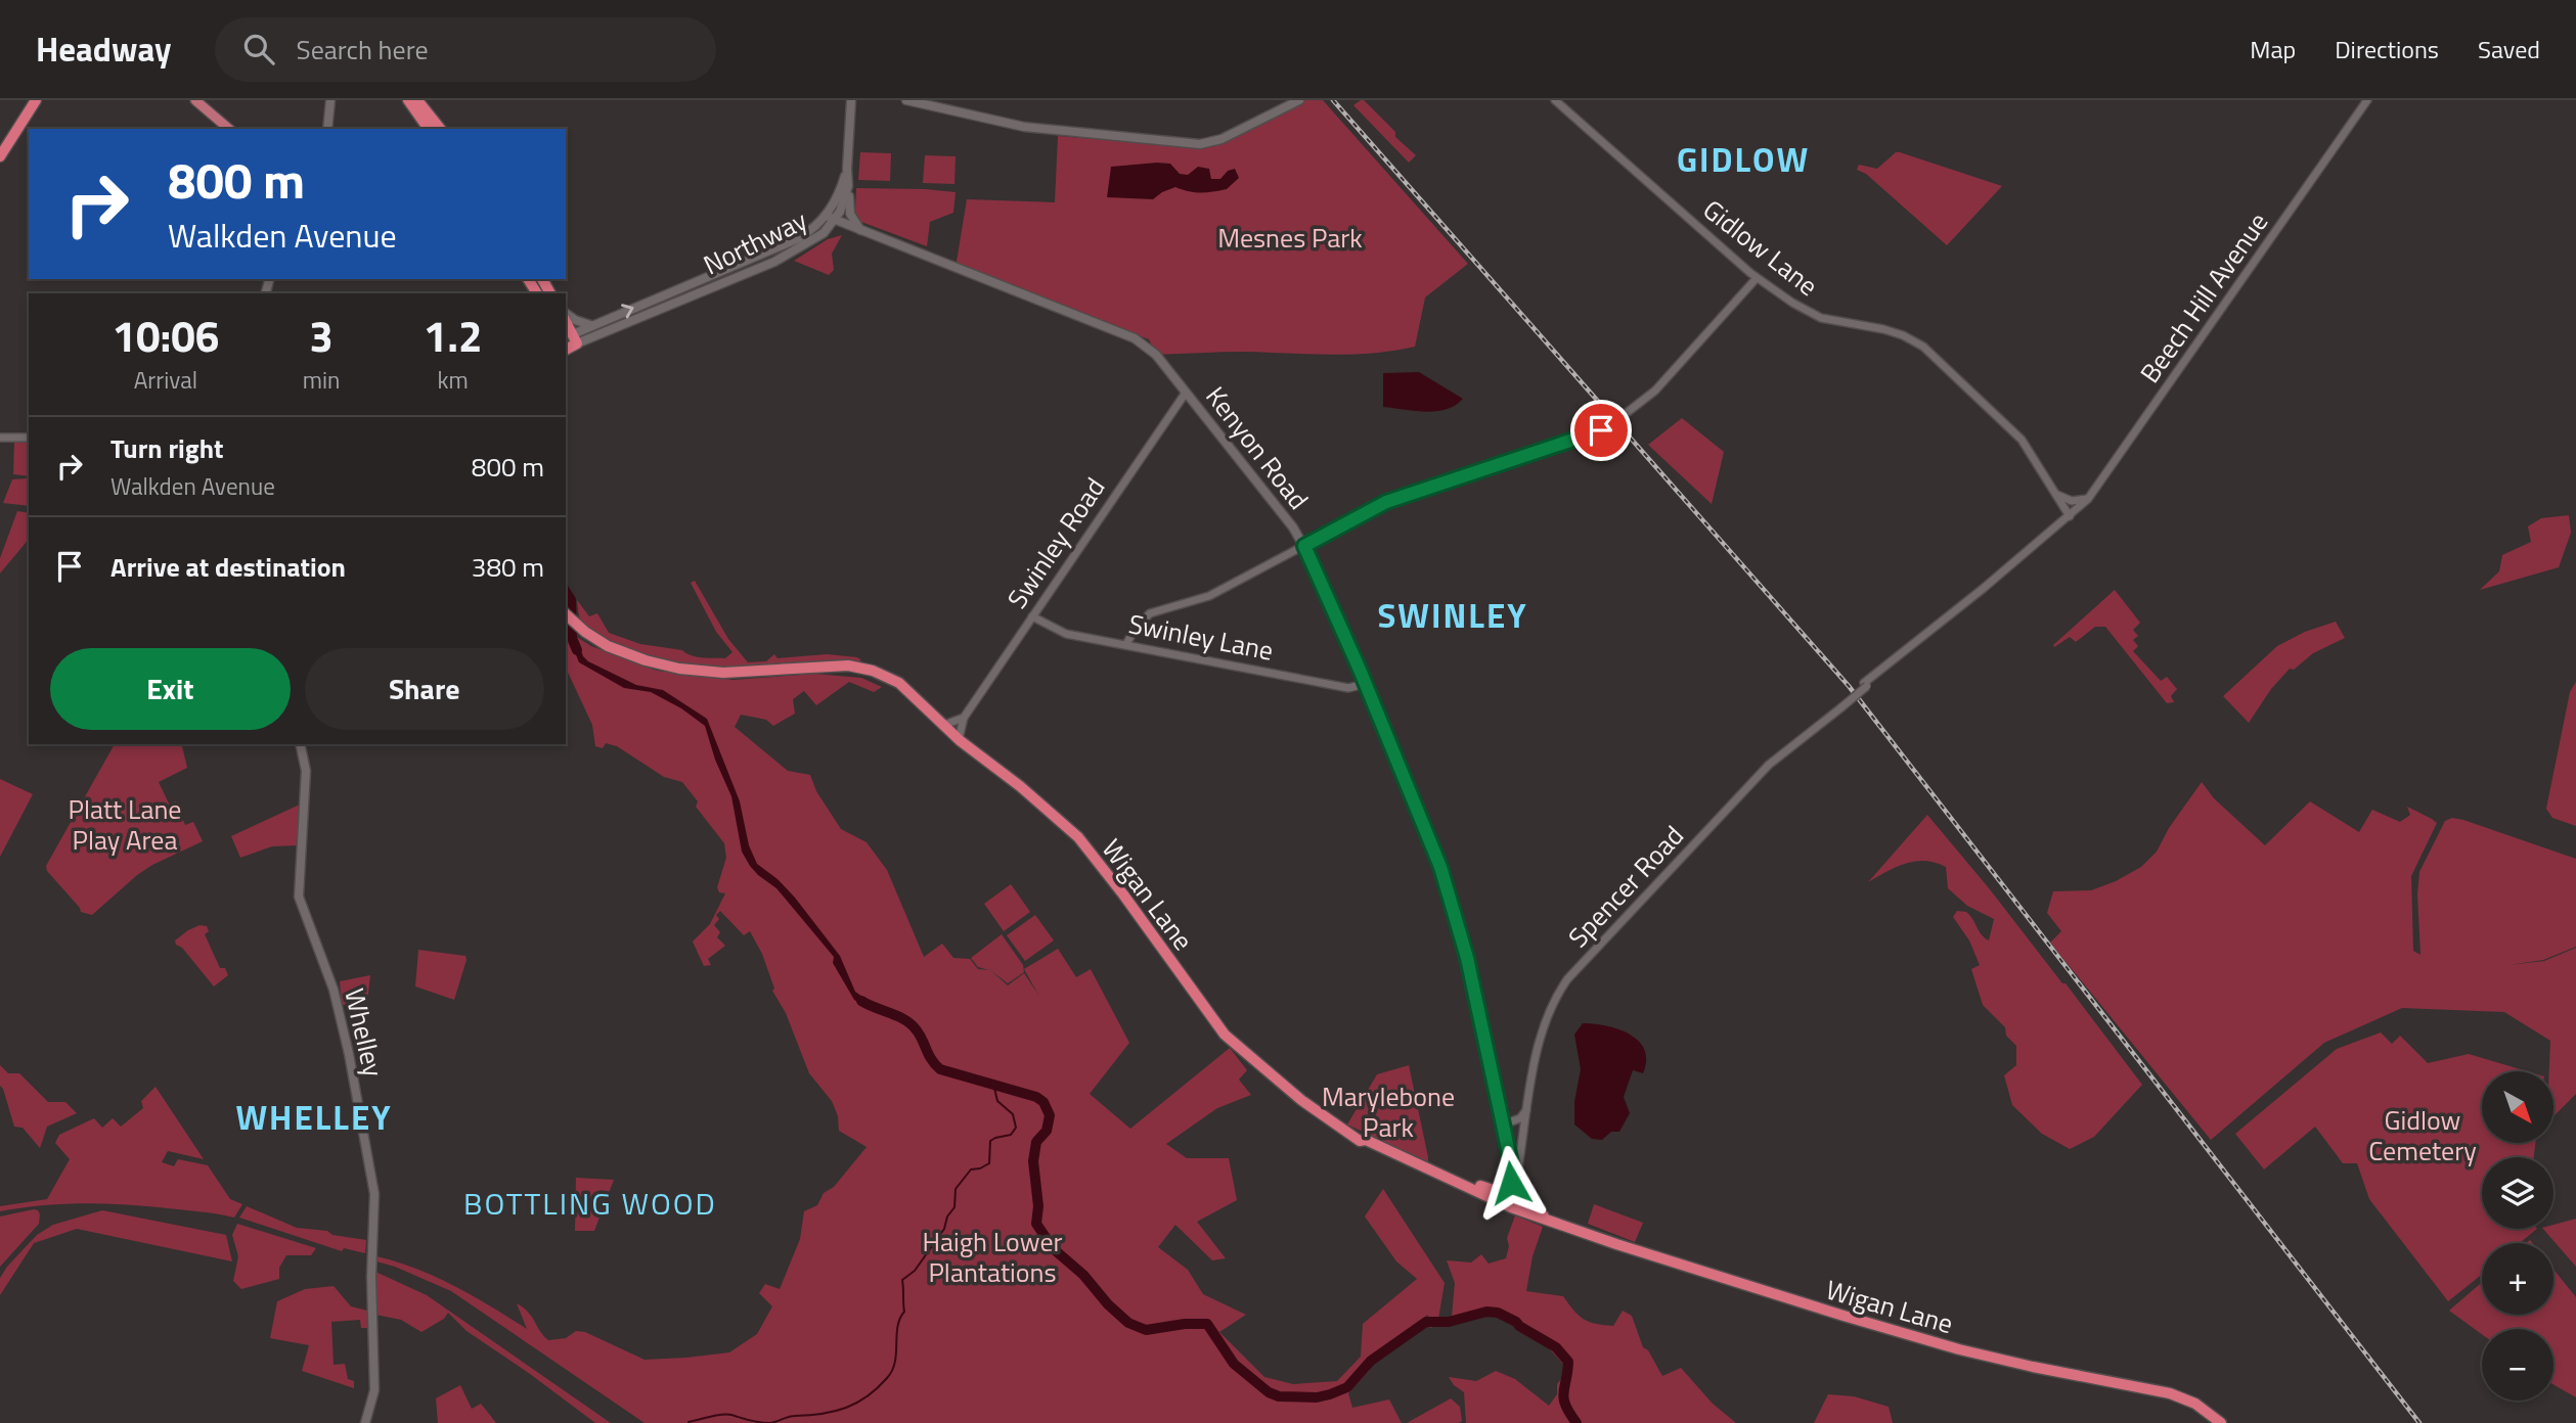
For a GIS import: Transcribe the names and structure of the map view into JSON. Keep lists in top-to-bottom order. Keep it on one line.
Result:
{"streets":{"highway":["Wigan Lane"],"main road":["Northway","Kenyon Road","Whelley"],"street":["Gidlow Lane","Beech Hill Avenue","Swinley Road","Swinley Lane","Spencer Road"]},"crossings":[["Northway","Kenyon Road"],["Gidlow Lane","Beech Hill Avenue"],["Beech Hill Avenue","Spencer Road"],["Kenyon Road","Swinley Road"],["Kenyon Road","Swinley Lane"],["Kenyon Road","Spencer Road"],["Swinley Road","Swinley Lane"],["Swinley Road","Wigan Lane"]],"districts":["GIDLOW","SWINLEY","WHELLEY","BOTTLING WOOD"],"parks":["Mesnes Park","Platt Lane Play Area","Marylebone Park","Gidlow Cemetery","Haigh Lower Plantations"],"north":"bottom right","page":{"header":"Headway","search":"Search here","nav":["Map","Directions","Saved"],"turn":["800 m","Walkden Avenue"],"eta":["10:06","Arrival","3","min","1.2","km"],"list":[{"name":"Turn right","note":"Walkden Avenue","value":"800 m"},{"name":"Arrive at destination","value":"380 m"}],"buttons":["Exit","Share"],"map_buttons":["+","−"]}}
